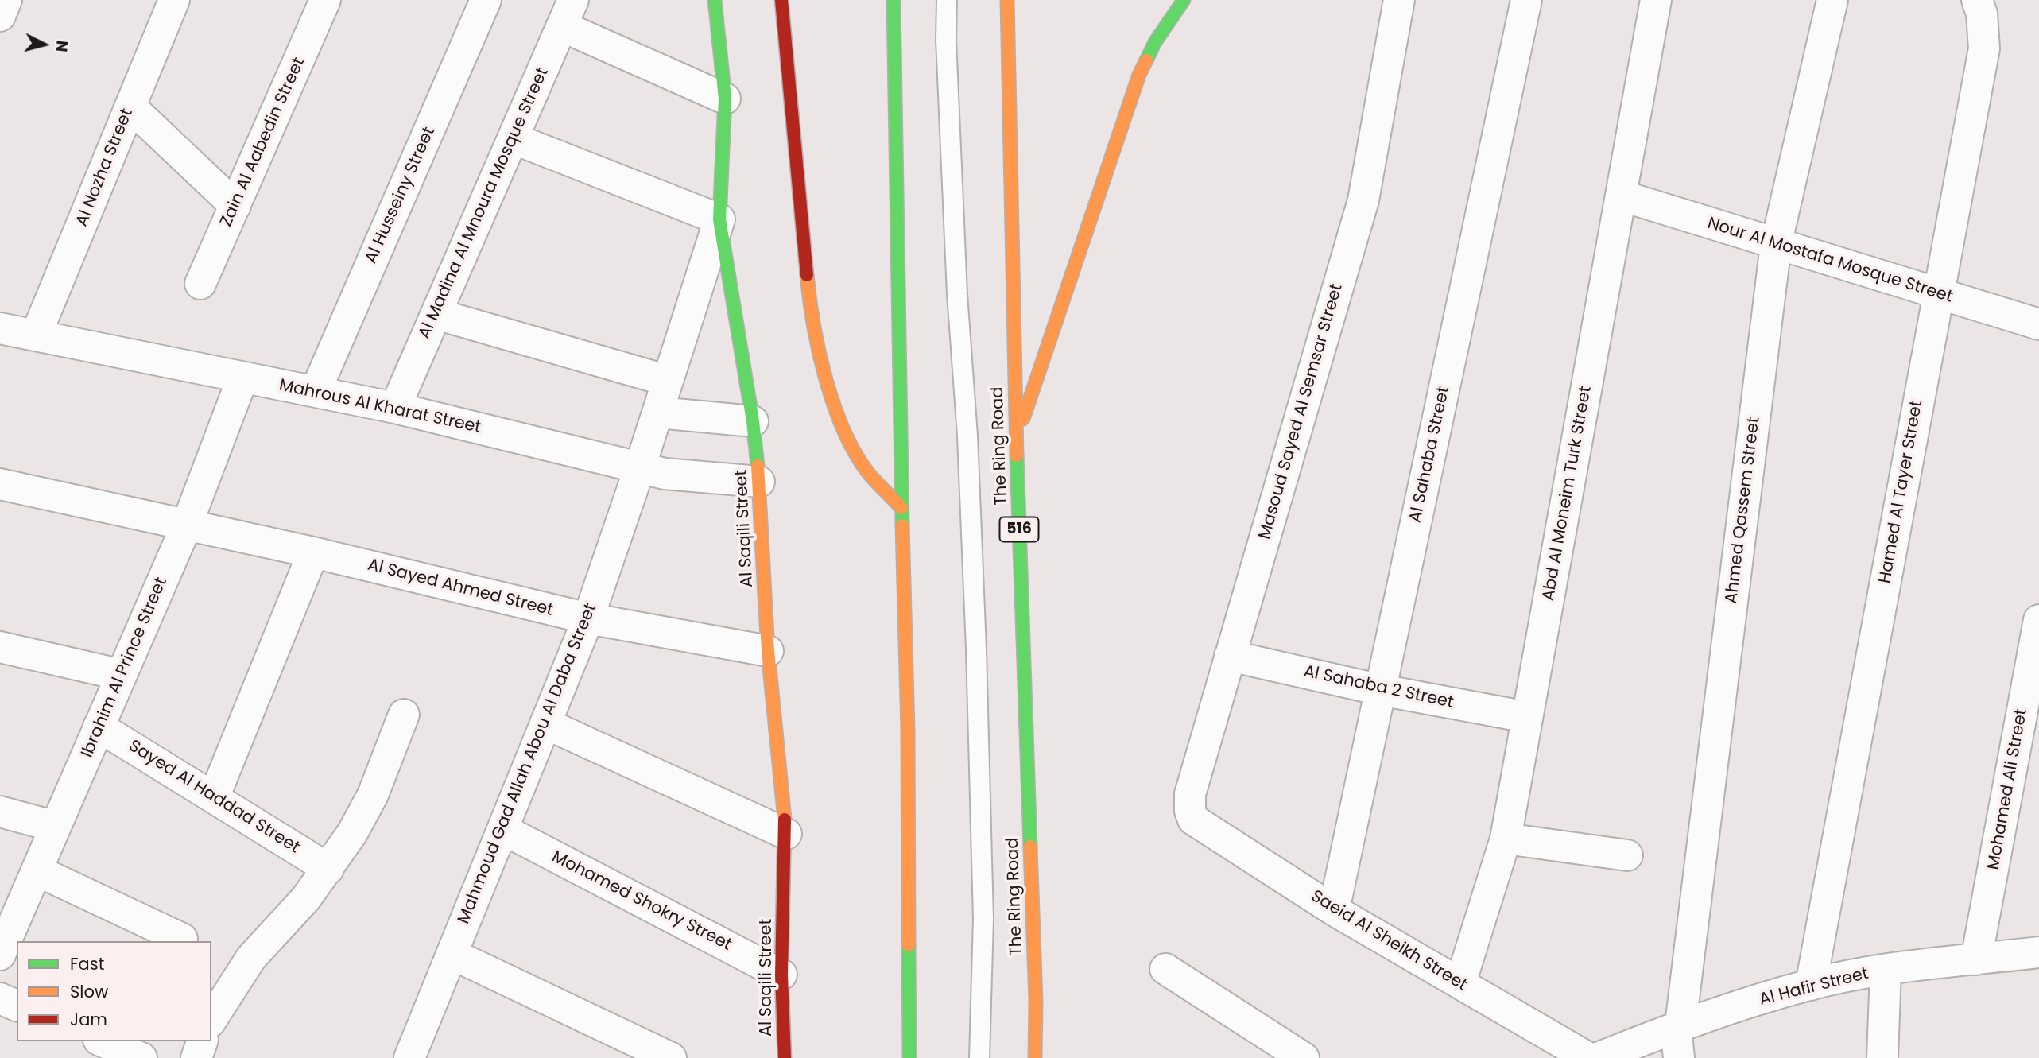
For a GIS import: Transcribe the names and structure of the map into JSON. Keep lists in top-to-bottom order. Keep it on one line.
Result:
{"streets":{"main road":["The Ring Road","Al Saqili Street","516"],"street":["Zain Al Aabedin Street","Al Nozha Street","Al Husseiny Street","Al Madina Al Mnoura Mosque Street","Nour Al Mostafa Mosque Street","Mahrous Al Kharat Street","Masoud Sayed Al Semsar Street","Al Sahaba Street","Hamed Al Tayer Street","Abd Al Moneim Turk Street","Ahmed Qassem Street","Al Sayed Ahmed Street","Ibrahim Al Prince Street","Al Sahaba 2 Street","Mahmoud Gad Allah Abou Al Daba Street","Mohamed Ali Street","Sayed Al Haddad Street","Mohamed Shokry Street","Saeid Al Sheikh Street","Al Hafir Street"]},"crossings":[["Al Nozha Street","Mahrous Al Kharat Street"],["Al Husseiny Street","Mahrous Al Kharat Street"],["Al Madina Al Mnoura Mosque Street","Mahrous Al Kharat Street"],["Nour Al Mostafa Mosque Street","Hamed Al Tayer Street"],["Nour Al Mostafa Mosque Street","Abd Al Moneim Turk Street"],["Nour Al Mostafa Mosque Street","Ahmed Qassem Street"],["Mahrous Al Kharat Street","Al Saqili Street"],["Mahrous Al Kharat Street","Ibrahim Al Prince Street"],["Mahrous Al Kharat Street","Mahmoud Gad Allah Abou Al Daba Street"],["Masoud Sayed Al Semsar Street","Al Sahaba 2 Street"],["Masoud Sayed Al Semsar Street","Saeid Al Sheikh Street"],["Al Sahaba Street","Al Sahaba 2 Street"],["Al Sahaba Street","Saeid Al Sheikh Street"],["Hamed Al Tayer Street","Al Hafir Street"],["Abd Al Moneim Turk Street","Al Sahaba 2 Street"],["Abd Al Moneim Turk Street","Saeid Al Sheikh Street"],["Ahmed Qassem Street","Al Hafir Street"],["Al Saqili Street","Al Sayed Ahmed Street"],["Al Saqili Street","Mahmoud Gad Allah Abou Al Daba Street"],["Al Saqili Street","Mohamed Shokry Street"],["Al Sayed Ahmed Street","Ibrahim Al Prince Street"],["Al Sayed Ahmed Street","Mahmoud Gad Allah Abou Al Daba Street"],["Ibrahim Al Prince Street","Sayed Al Haddad Street"],["Mahmoud Gad Allah Abou Al Daba Street","Mohamed Shokry Street"],["Mohamed Ali Street","Al Hafir Street"]],"legend":["Fast","Slow","Jam"],"north":"right"}
